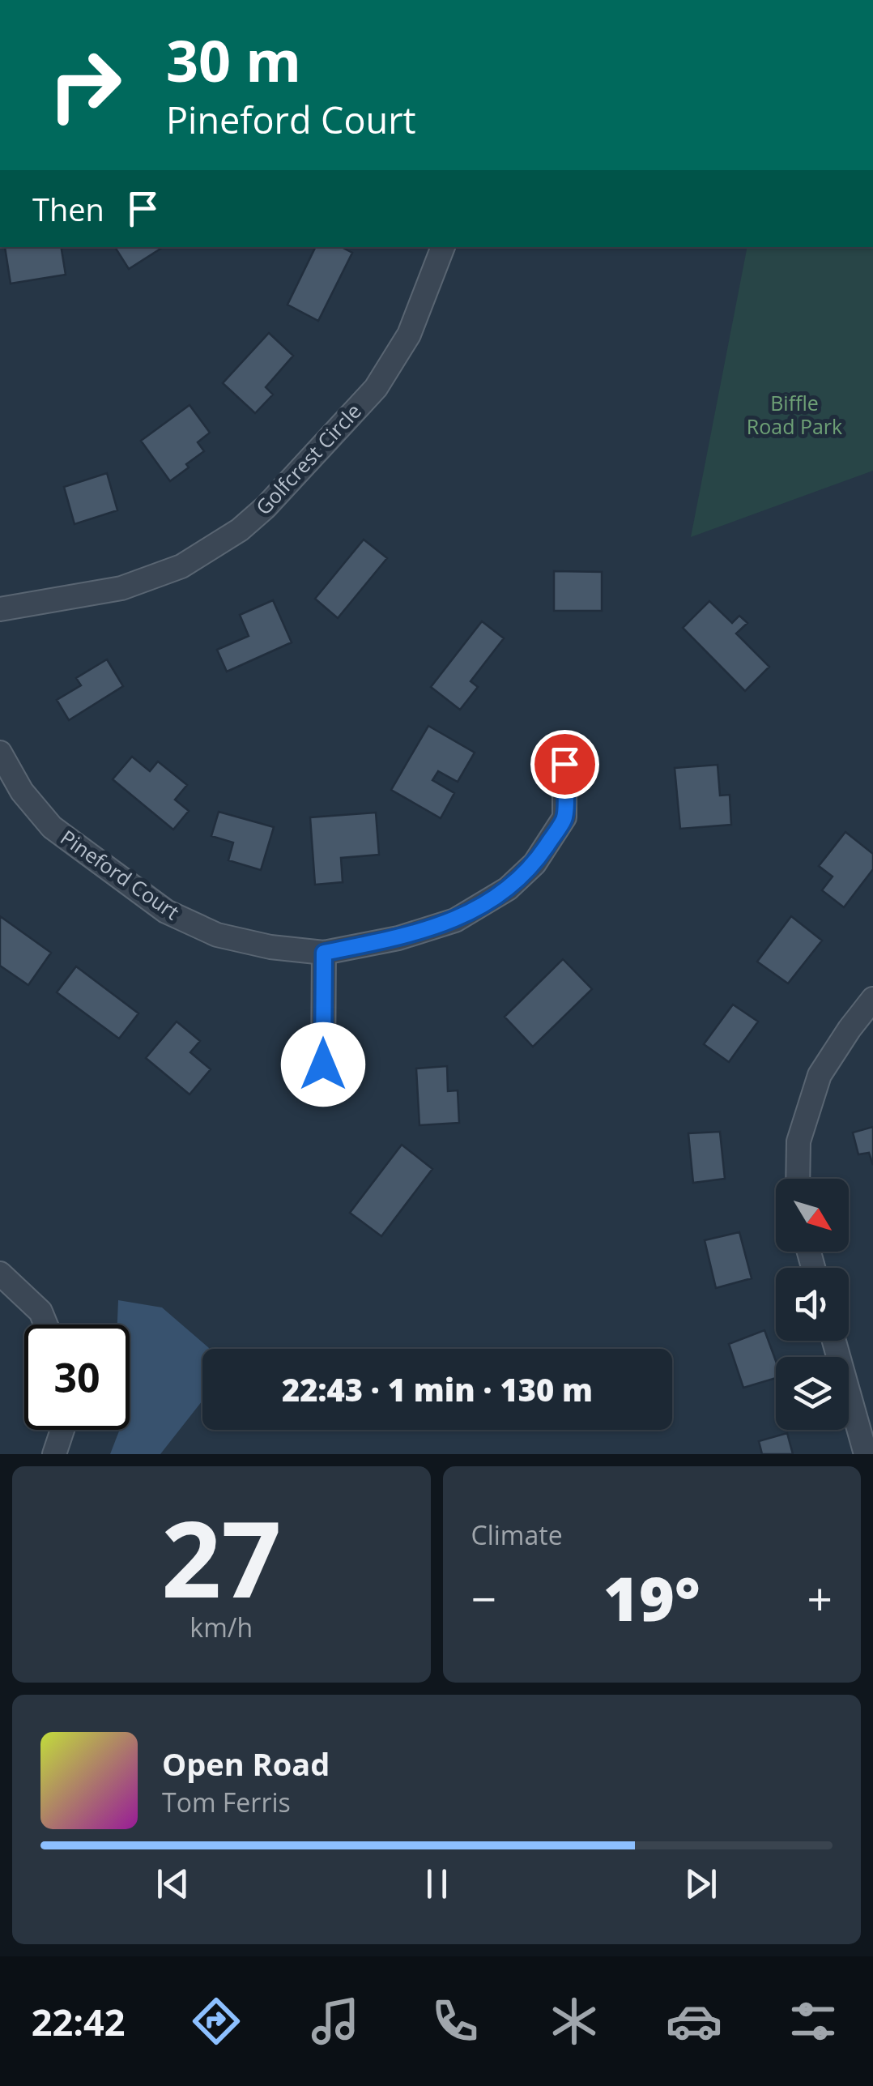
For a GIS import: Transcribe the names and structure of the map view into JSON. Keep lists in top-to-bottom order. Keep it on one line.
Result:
{"streets":{"street":["Golfcrest Circle","Pineford Court"]},"parks":["Biffle Road Park"],"north":"bottom right","page":{"turn":["30 m","Pineford Court"],"then":"Then","limit":"30","trip":"22:43 · 1 min · 130 m","tile":[["27","km/h"],"Climate"],"heat":["−","19°","+"],"song":["Open Road","Tom Ferris"],"tabs":"22:42"}}
